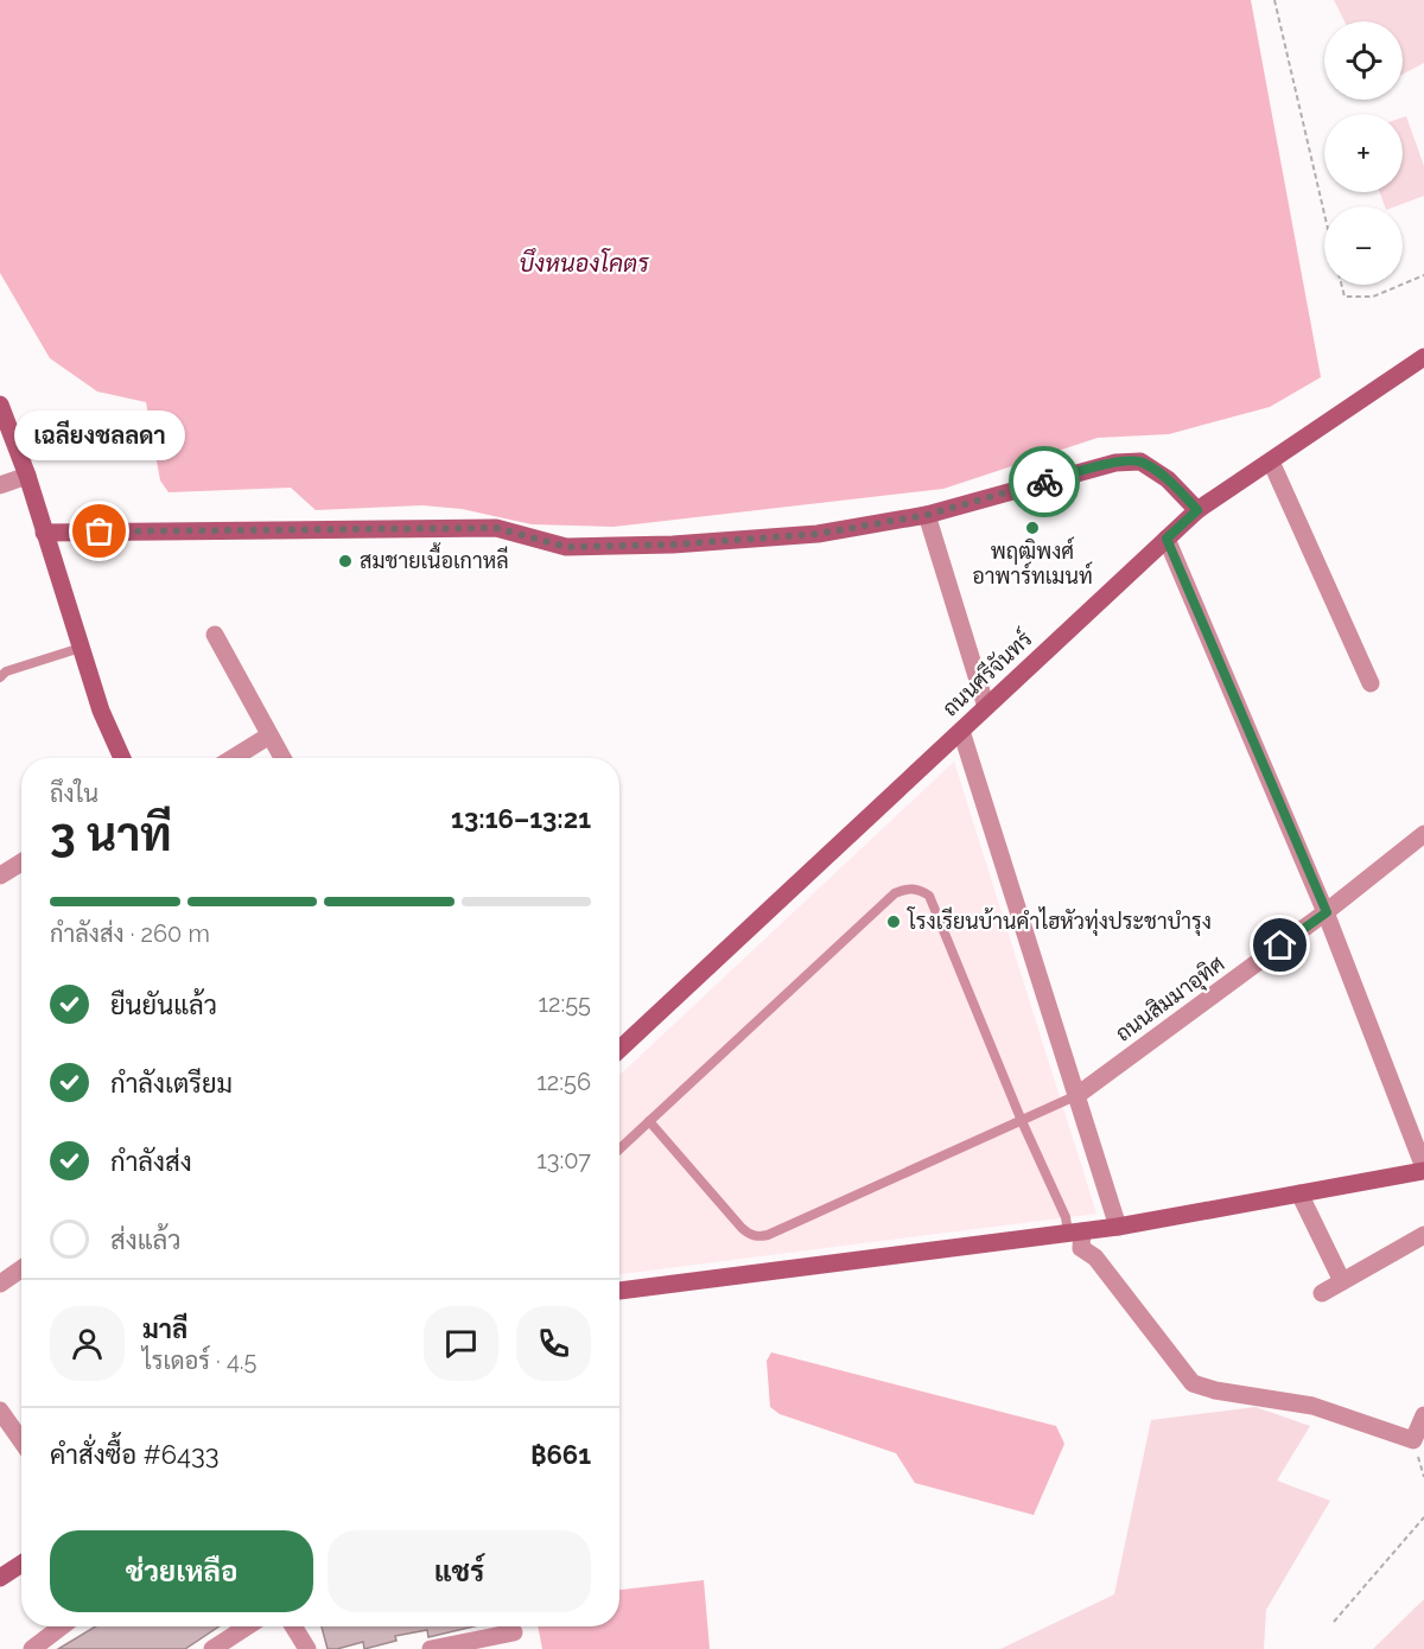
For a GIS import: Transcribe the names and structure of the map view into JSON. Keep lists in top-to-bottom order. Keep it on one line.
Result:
{"streets":{"street":["ถนนศรีจันทร์","ถนนสิมมาอุทิศ"]},"water":["บึงหนองโคตร"],"places":["พฤฒิพงศ์ อาพาร์ทเมนท์","เฉลียงชลลดา","สมชายเนื้อเกาหลี","โรงเรียนบ้านคำไฮหัวทุ่งประชาบำรุง"],"page":{"map_buttons":["+","−"],"bubble":"เฉลียงชลลดา","heading":["3 นาที","ถึงใน","13:16–13:21"],"panel":["มาลี","ไรเดอร์ · 4.5","คำสั่งซื้อ #6433","฿661"],"bar":"กำลังส่ง · 260 m","list":[["ยืนยันแล้ว","12:55"],["กำลังเตรียม","12:56"],["กำลังส่ง","13:07"],"ส่งแล้ว"],"buttons":["ช่วยเหลือ","แชร์"]}}
